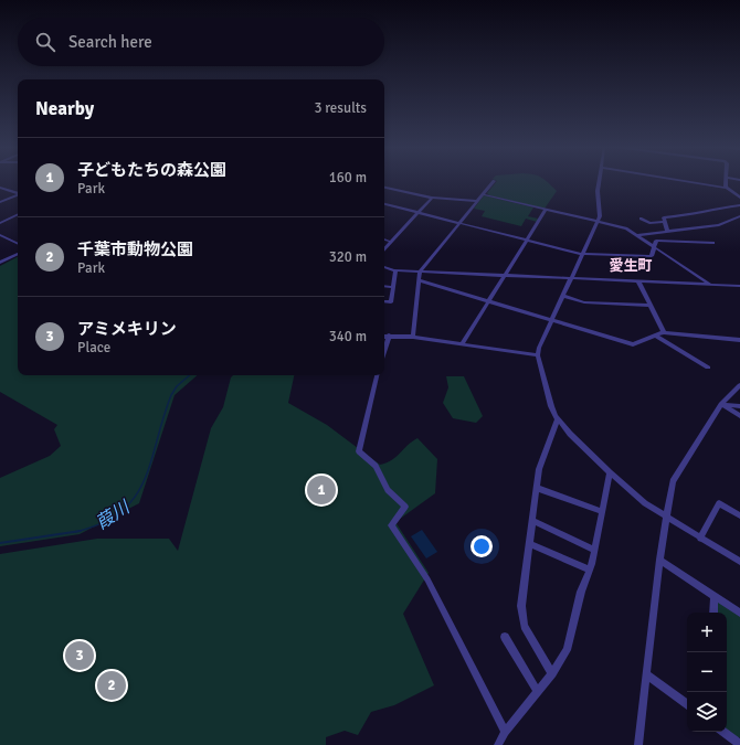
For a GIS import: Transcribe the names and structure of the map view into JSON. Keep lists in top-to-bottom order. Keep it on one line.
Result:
{"districts":["愛生町"],"water":["葭川"],"page":{"search":"Search here","heading":["Nearby","3 results"],"list":[{"mark":"1","name":"子どもたちの森公園","note":"Park","value":"160 m"},{"mark":"2","name":"千葉市動物公園","note":"Park","value":"320 m"},{"mark":"3","name":"アミメキリン","note":"Place","value":"340 m"}],"pins":["1","3","2"],"map_buttons":["+","−"]}}
